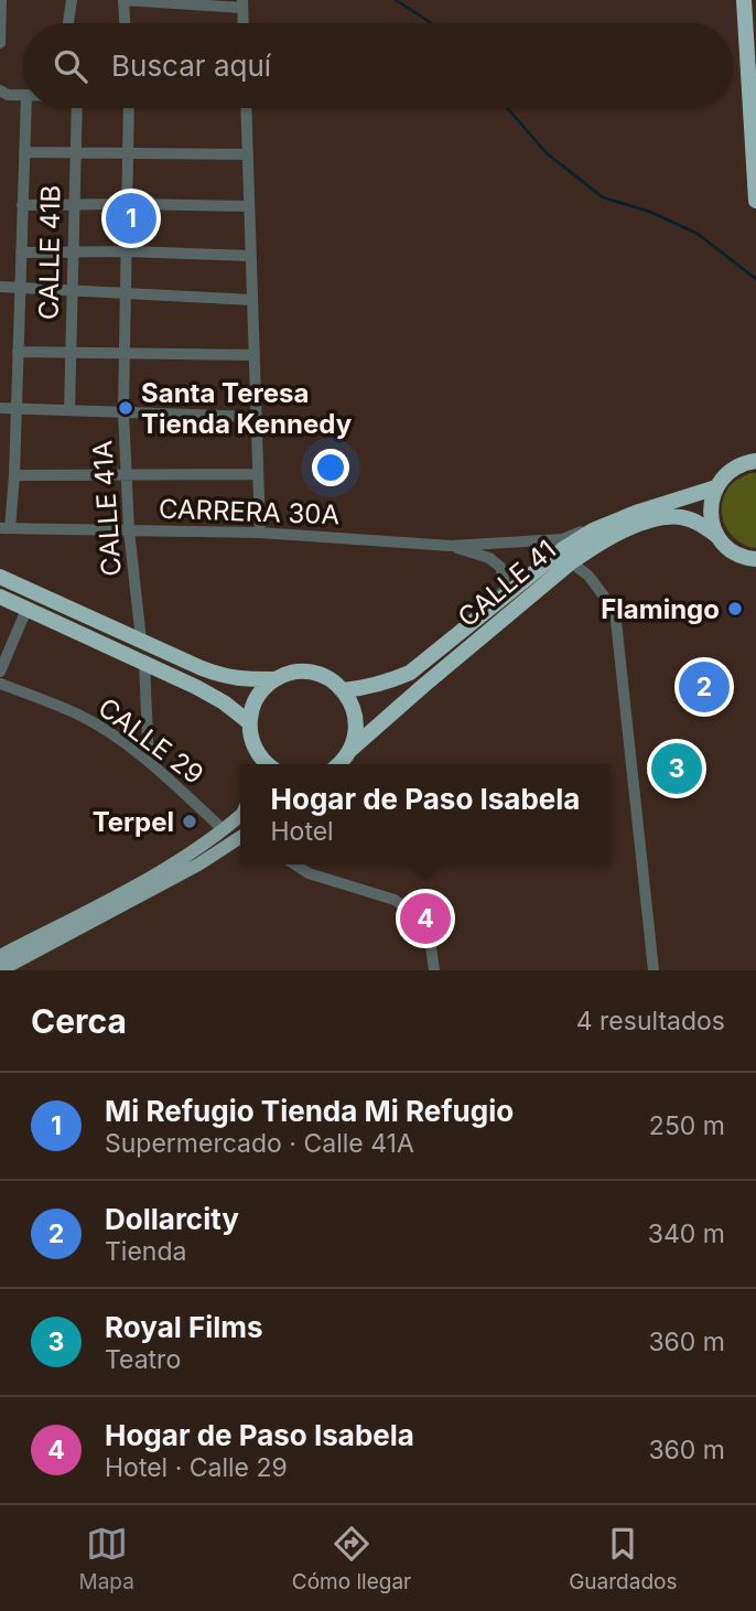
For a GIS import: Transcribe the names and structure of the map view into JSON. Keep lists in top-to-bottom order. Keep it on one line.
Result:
{"streets":{"highway":["CALLE 41"],"street":["CALLE 41B","CALLE 41A","CARRERA 30A","CALLE 29"]},"crossings":[["CALLE 41A","CARRERA 30A"]],"places":["Santa Teresa Tienda Kennedy","Flamingo","Terpel"],"page":{"search":"Buscar aquí","pins":["1","2","3","4"],"popup":["Hogar de Paso Isabela","Hotel"],"heading":["Cerca","4 resultados"],"list":[{"mark":"1","name":"Mi Refugio Tienda Mi Refugio","note":"Supermercado · Calle 41A","value":"250 m"},{"mark":"2","name":"Dollarcity","note":"Tienda","value":"340 m"},{"mark":"3","name":"Royal Films","note":"Teatro","value":"360 m"},{"mark":"4","name":"Hogar de Paso Isabela","note":"Hotel · Calle 29","value":"360 m"}],"nav":["Mapa","Cómo llegar","Guardados"]}}
